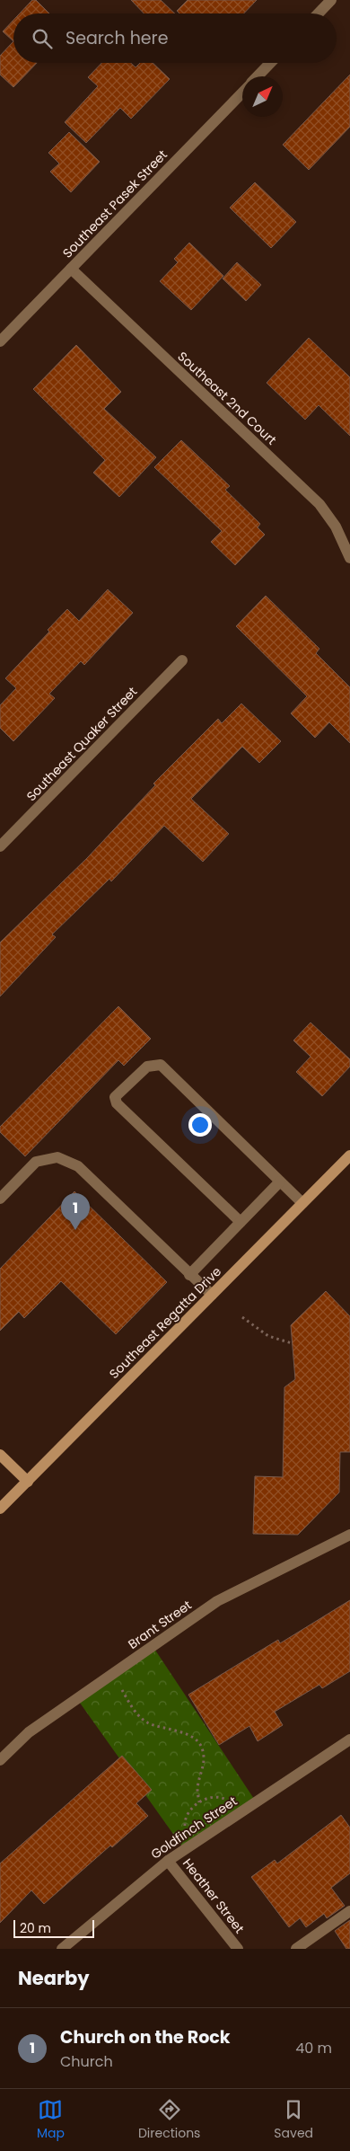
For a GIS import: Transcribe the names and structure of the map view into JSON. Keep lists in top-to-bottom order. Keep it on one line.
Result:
{"streets":{"main road":["Southeast Regatta Drive"],"street":["Southeast Pasek Street","Southeast 2nd Court","Southeast Quaker Street","Brant Street","Goldfinch Street","Heather Street"]},"crossings":[["Southeast Pasek Street","Southeast 2nd Court"],["Goldfinch Street","Heather Street"]],"scale_bar":"20 m","north":"top right","page":{"search":"Search here","pins":"1","scale":"20 m","heading":"Nearby","list":[{"mark":"1","name":"Church on the Rock","note":"Church","value":"40 m"}],"nav":["Map","Directions","Saved"]}}
